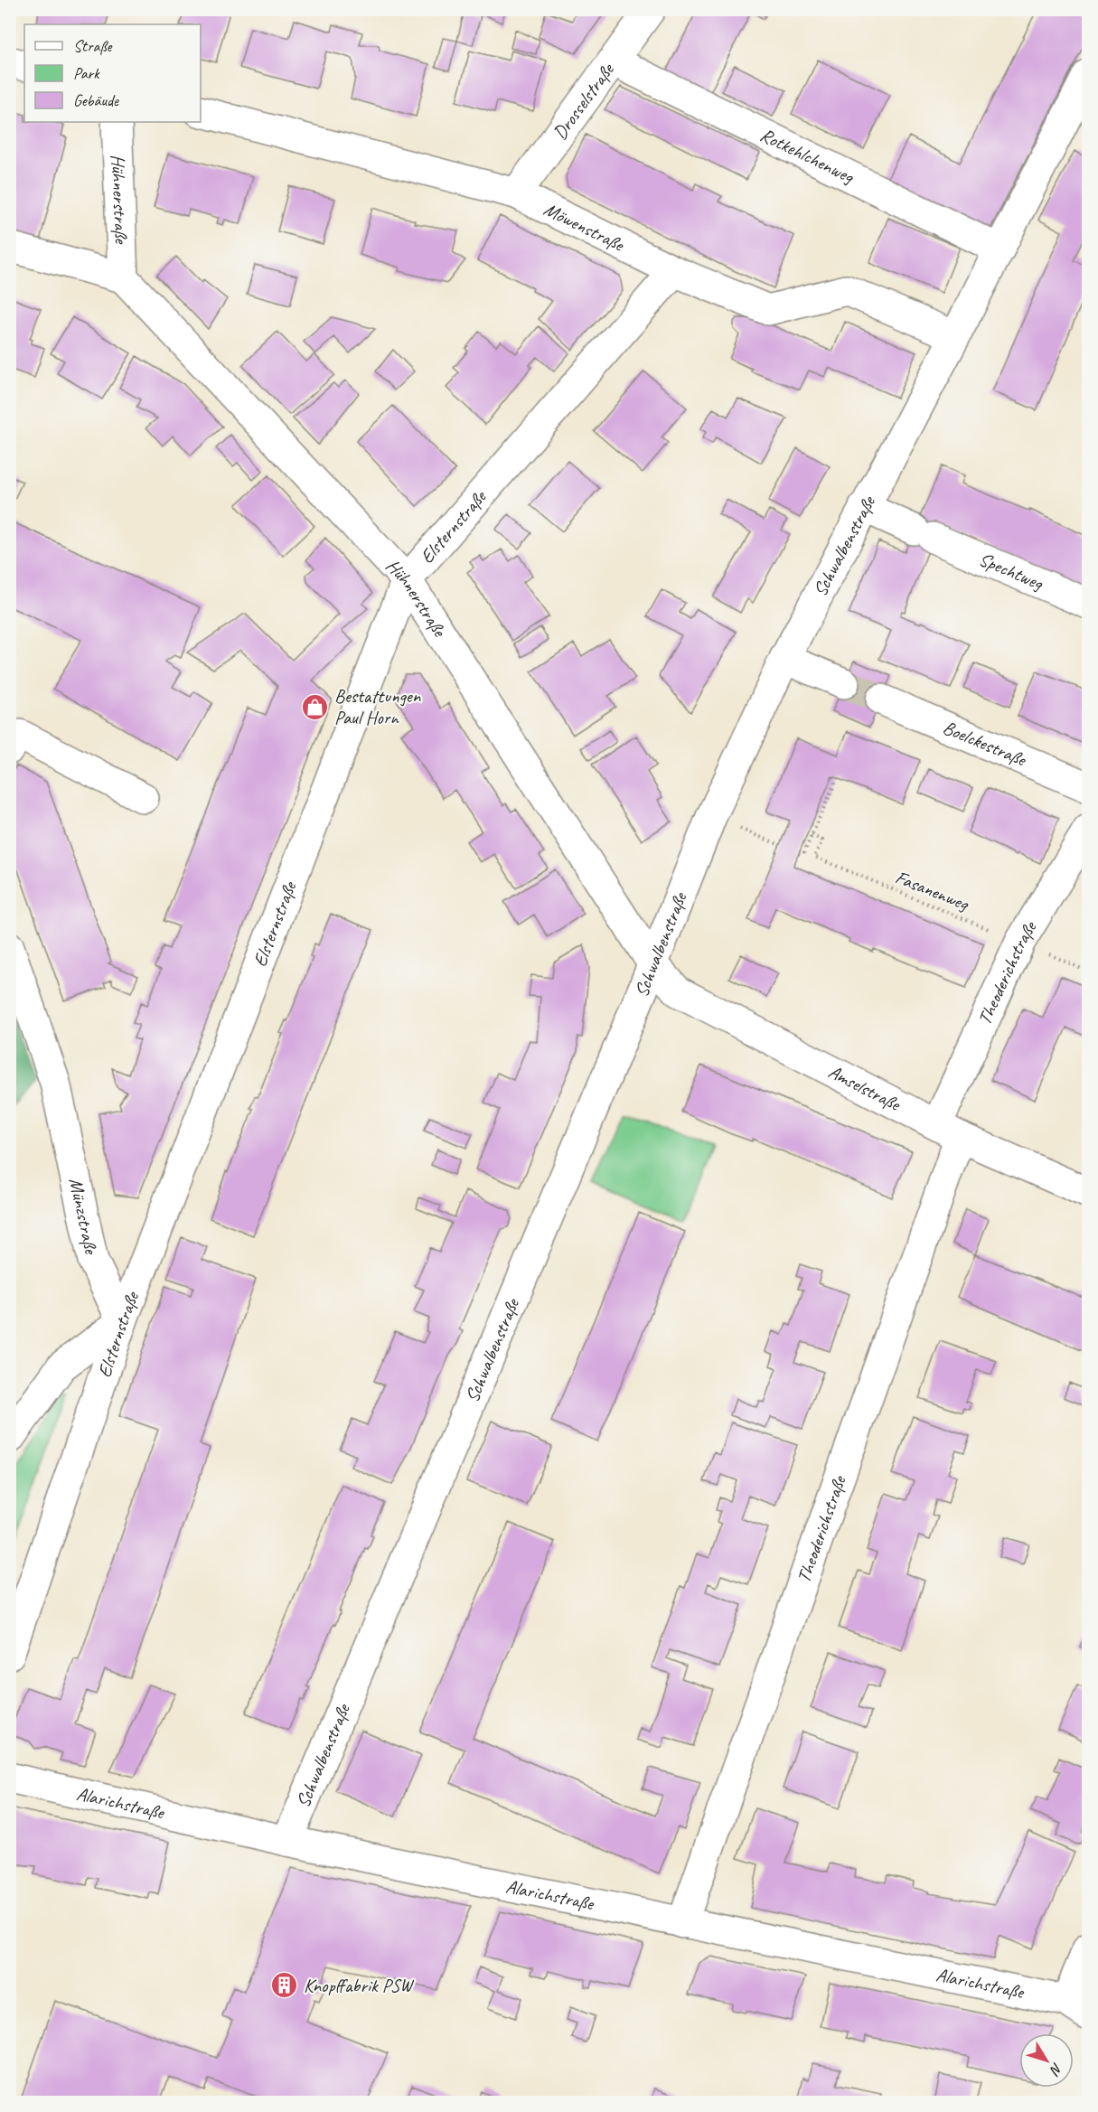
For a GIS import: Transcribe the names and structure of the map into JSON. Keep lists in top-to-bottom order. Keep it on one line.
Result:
{"streets":{"street":["Drosselstraße","Rotkehlchenweg","Hühnerstraße","Möwenstraße","Elsternstraße","Schwalbenstraße","Spechtweg","Boelckestraße","Theoderichstraße","Amselstraße","Münzstraße","Alarichstraße"],"path":["Fasanenweg"]},"crossings":[["Drosselstraße","Rotkehlchenweg"],["Drosselstraße","Möwenstraße"],["Rotkehlchenweg","Schwalbenstraße"],["Hühnerstraße","Elsternstraße"],["Hühnerstraße","Schwalbenstraße"],["Hühnerstraße","Amselstraße"],["Möwenstraße","Elsternstraße"],["Möwenstraße","Schwalbenstraße"],["Elsternstraße","Münzstraße"],["Schwalbenstraße","Spechtweg"],["Schwalbenstraße","Amselstraße"],["Schwalbenstraße","Alarichstraße"],["Fasanenweg","Theoderichstraße"],["Theoderichstraße","Amselstraße"],["Theoderichstraße","Alarichstraße"]],"places":{"shop":["Bestattungen Paul Horn"],"building":["Knopffabrik PSW"]},"legend":["Straße","Park","Gebäude"],"north":"bottom right"}
